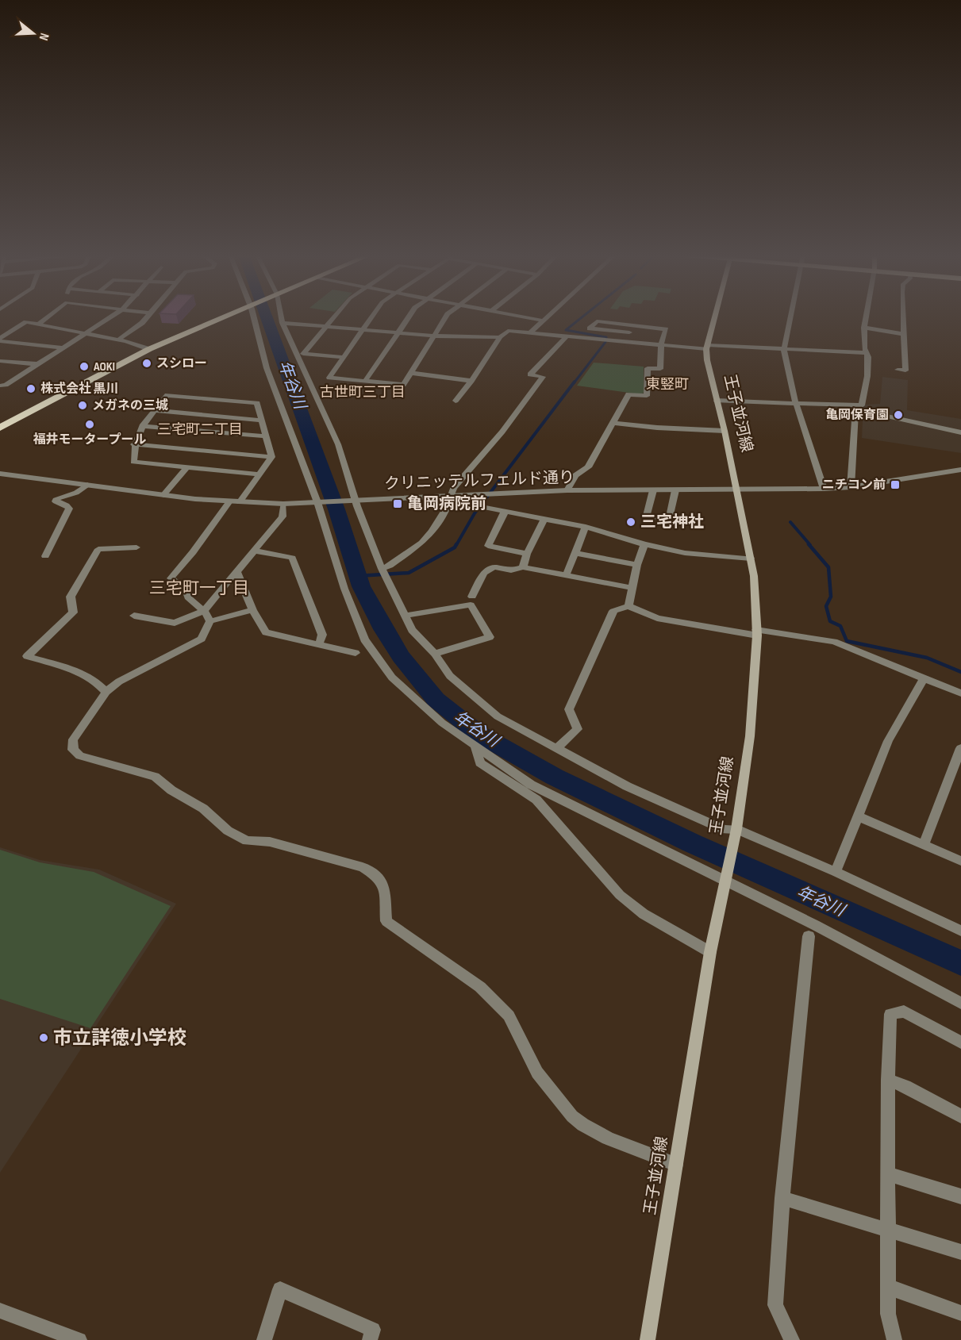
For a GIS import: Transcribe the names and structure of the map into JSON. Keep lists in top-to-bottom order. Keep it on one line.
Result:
{"streets":{"main road":["王子並河線"],"street":["クリニッテルフェルド通り"]},"crossings":[["王子並河線","クリニッテルフェルド通り"]],"districts":["東竪町","古世町三丁目","三宅町二丁目","三宅町一丁目"],"water":["年谷川"],"places":{"other":["スシロー","AOKI","株式会社 黒川","メガネの三城","亀岡保育園","福井モータープール","三宅神社","市立詳徳小学校"],"transit":["ニチコン前","亀岡病院前"]},"north":"right"}
